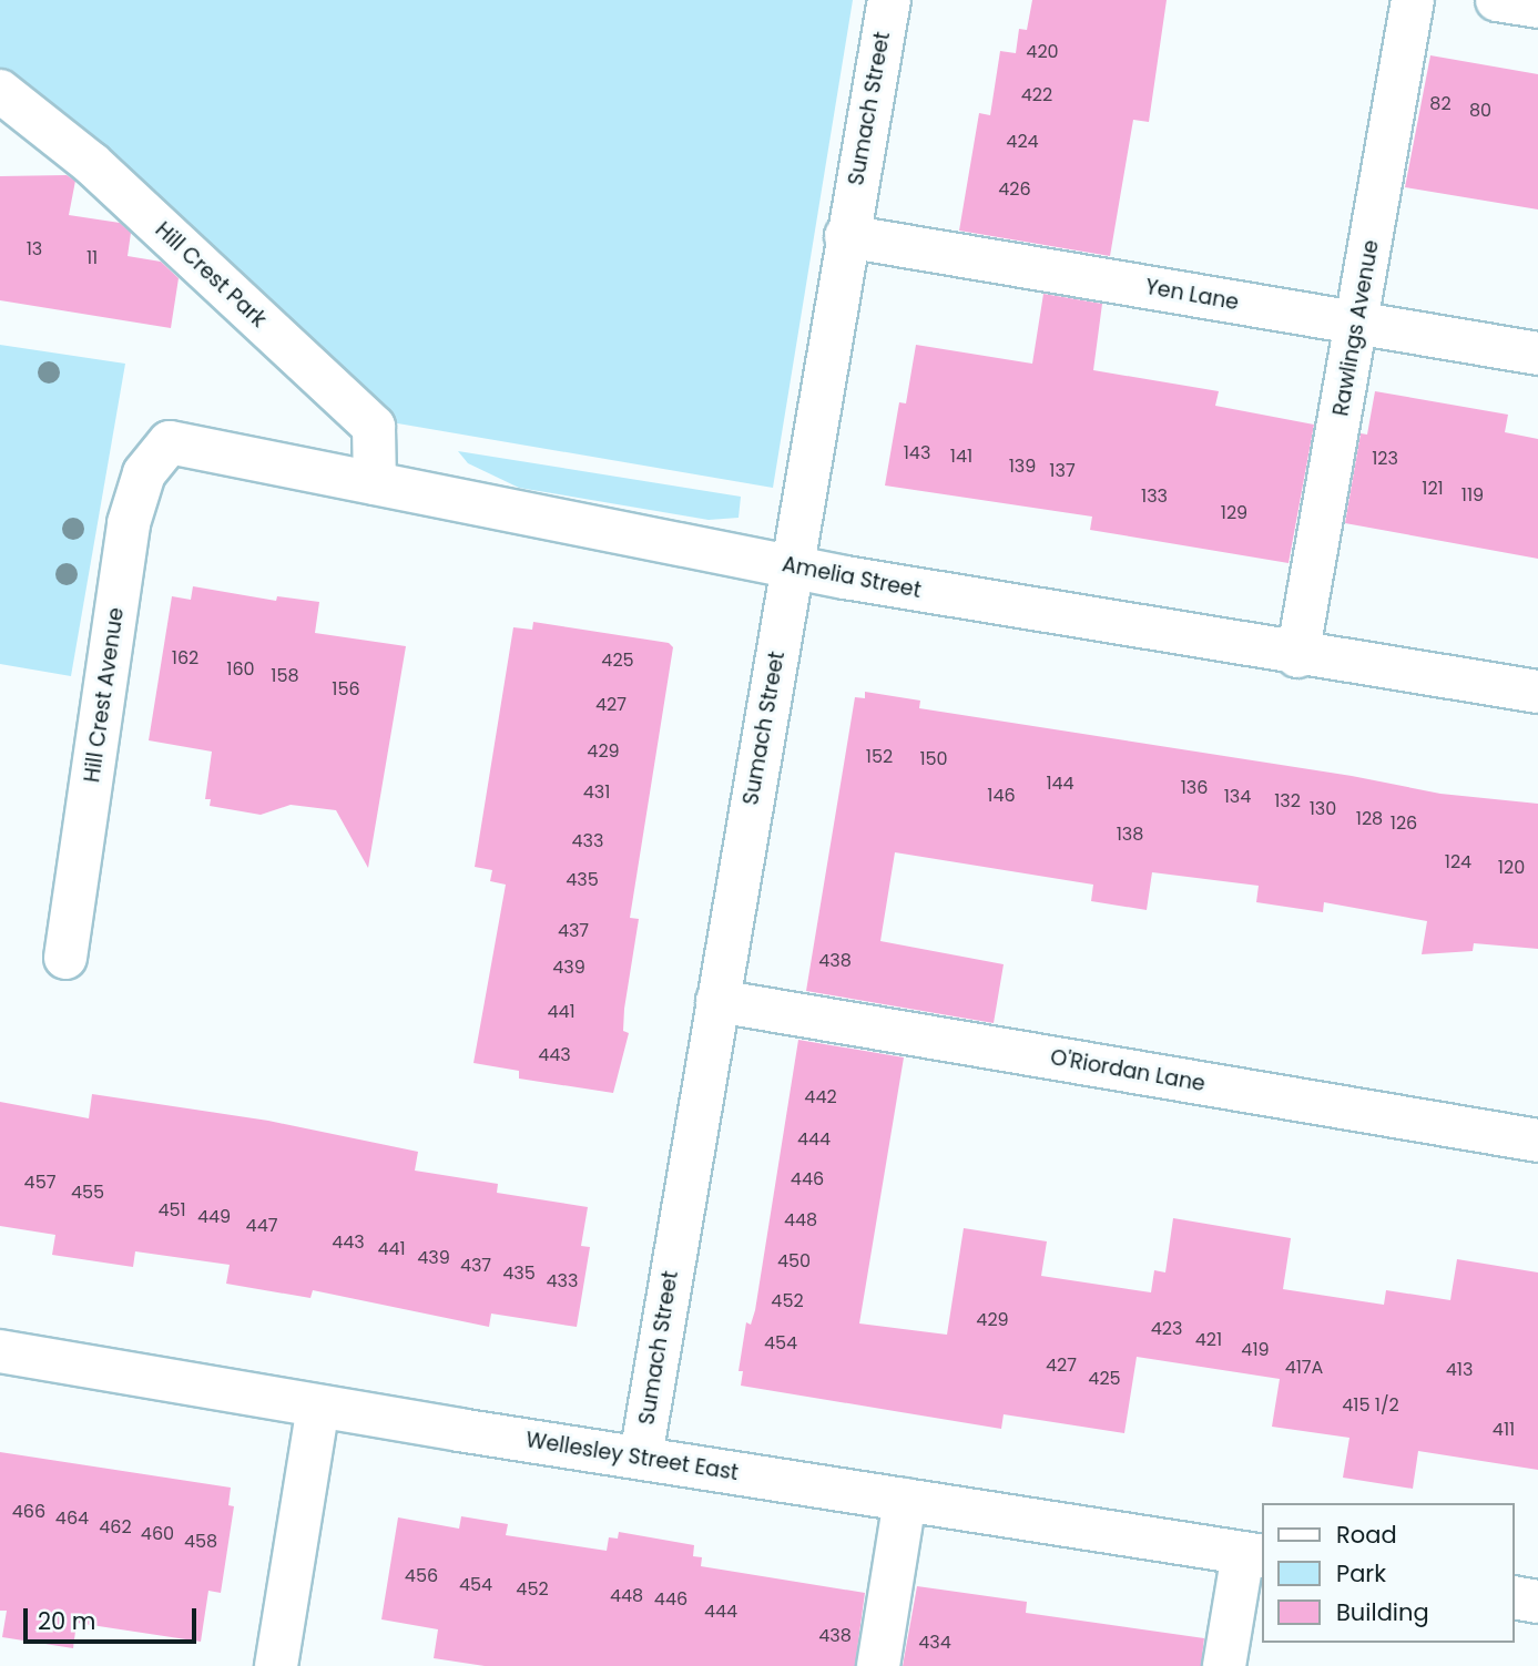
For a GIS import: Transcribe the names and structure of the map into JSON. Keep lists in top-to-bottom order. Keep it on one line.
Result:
{"streets":{"street":["Sumach Street","Hill Crest Park","Yen Lane","Rawlings Avenue","Amelia Street","Hill Crest Avenue","O'Riordan Lane","Wellesley Street East"]},"crossings":[["Sumach Street","Yen Lane"],["Sumach Street","Amelia Street"],["Sumach Street","O'Riordan Lane"],["Sumach Street","Wellesley Street East"],["Hill Crest Park","Amelia Street"],["Yen Lane","Rawlings Avenue"],["Rawlings Avenue","Amelia Street"],["Amelia Street","Hill Crest Avenue"]],"house_numbers":["420","422","82","80","424","426","13","11","143","141","123","139","137","121","119","133","129","162","425","160","158","156","427","429","152","150","144","136","431","146","134","132","130","128","126","138","433","124","120","435","437","438","439","441","443","442","444","446","457","455","451","449","448","447","443","441","439","450","437","435","433","452","429","423","421","454","419","427","417A","413","425","415 1/2","411","466","464","462","460","458","456","454","452","448","446","444","438","434"],"legend":["Road","Park","Building"],"scale_bar":"20 m"}
